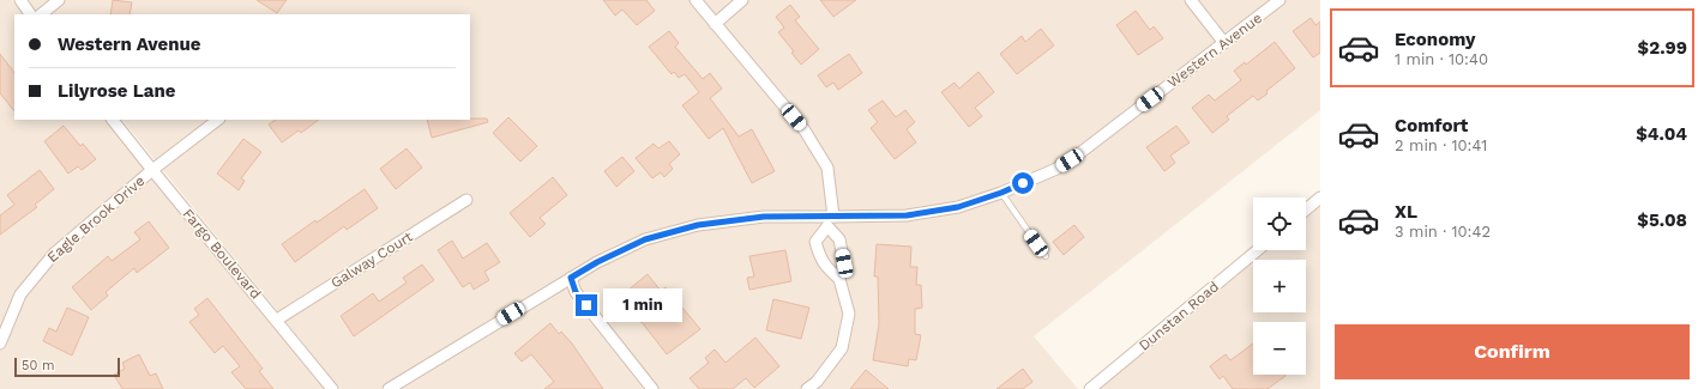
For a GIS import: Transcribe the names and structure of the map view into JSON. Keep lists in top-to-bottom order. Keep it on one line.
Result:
{"streets":{"street":["Western Avenue","Eagle Brook Drive","Fargo Boulevard","Galway Court","Dunstan Road"]},"crossings":[["Eagle Brook Drive","Fargo Boulevard"],["Fargo Boulevard","Galway Court"]],"scale_bar":"50 m","page":{"list":[{"name":"Economy","note":"1 min · 10:40","value":"$2.99"},{"name":"Comfort","note":"2 min · 10:41","value":"$4.04"},{"name":"XL","note":"3 min · 10:42","value":"$5.08"}],"banner":["Western Avenue","Lilyrose Lane"],"map_buttons":["+","−"],"bubble":"1 min","buttons":"Confirm","scale":"50 m"}}
